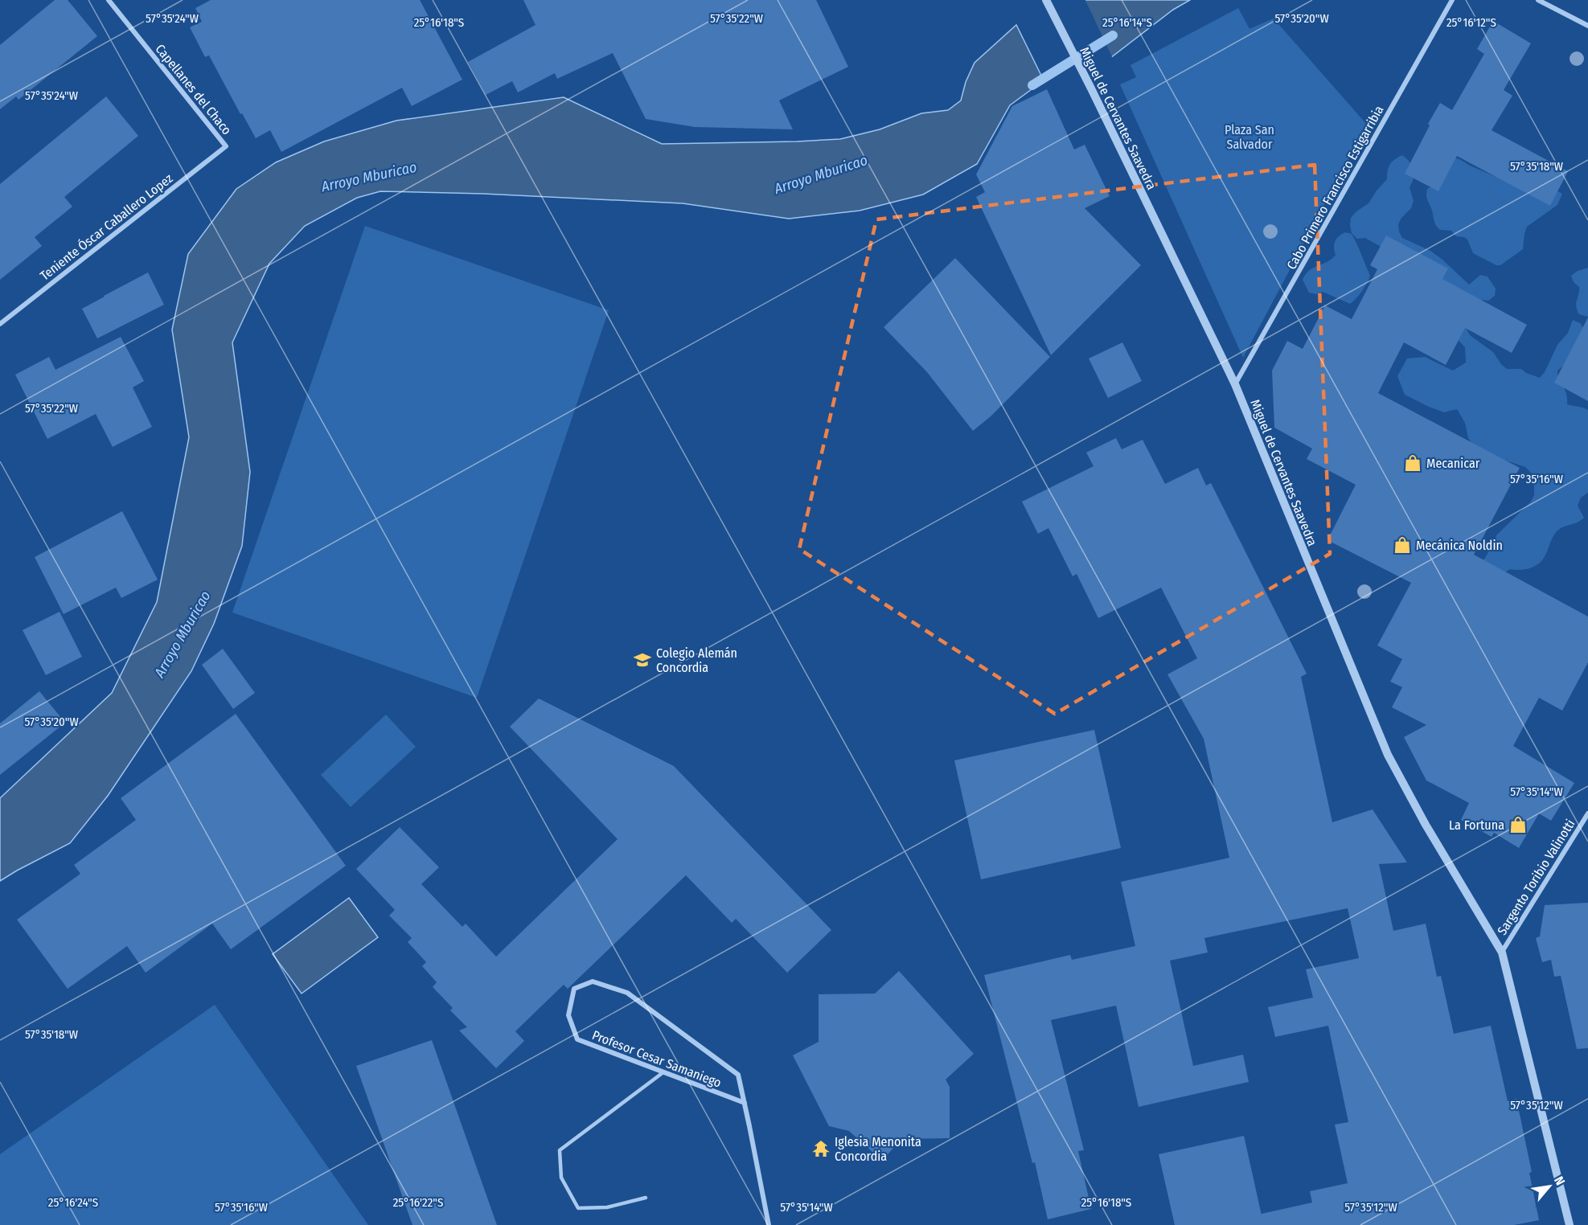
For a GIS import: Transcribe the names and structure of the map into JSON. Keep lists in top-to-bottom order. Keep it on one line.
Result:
{"streets":{"street":["Capellanes del Chaco","Miguel de Cervantes Saavedra","Cabo Primero Francisco Estigarribia","Teniente Óscar Caballero Lopez","Sargento Toribio Valinotti","Profesor Cesar Samaniego"]},"crossings":[["Capellanes del Chaco","Teniente Óscar Caballero Lopez"],["Miguel de Cervantes Saavedra","Cabo Primero Francisco Estigarribia"],["Miguel de Cervantes Saavedra","Sargento Toribio Valinotti"]],"water":["Arroyo Mburicao"],"parks":["Plaza San Salvador"],"places":{"shop":["Mecanicar","Mecánica Noldin","La Fortuna"],"school or university":["Colegio Alemán Concordia"],"temple":["Iglesia Menonita Concordia"]},"north":"top right","coordinates":["57°35'24\"W","57°35'22\"W","57°35'20\"W","25°16'18\"S","25°16'14\"S","25°16'12\"S","57°35'18\"W","57°35'16\"W","57°35'14\"W","57°35'12\"W","25°16'24\"S","25°16'22\"S"]}
